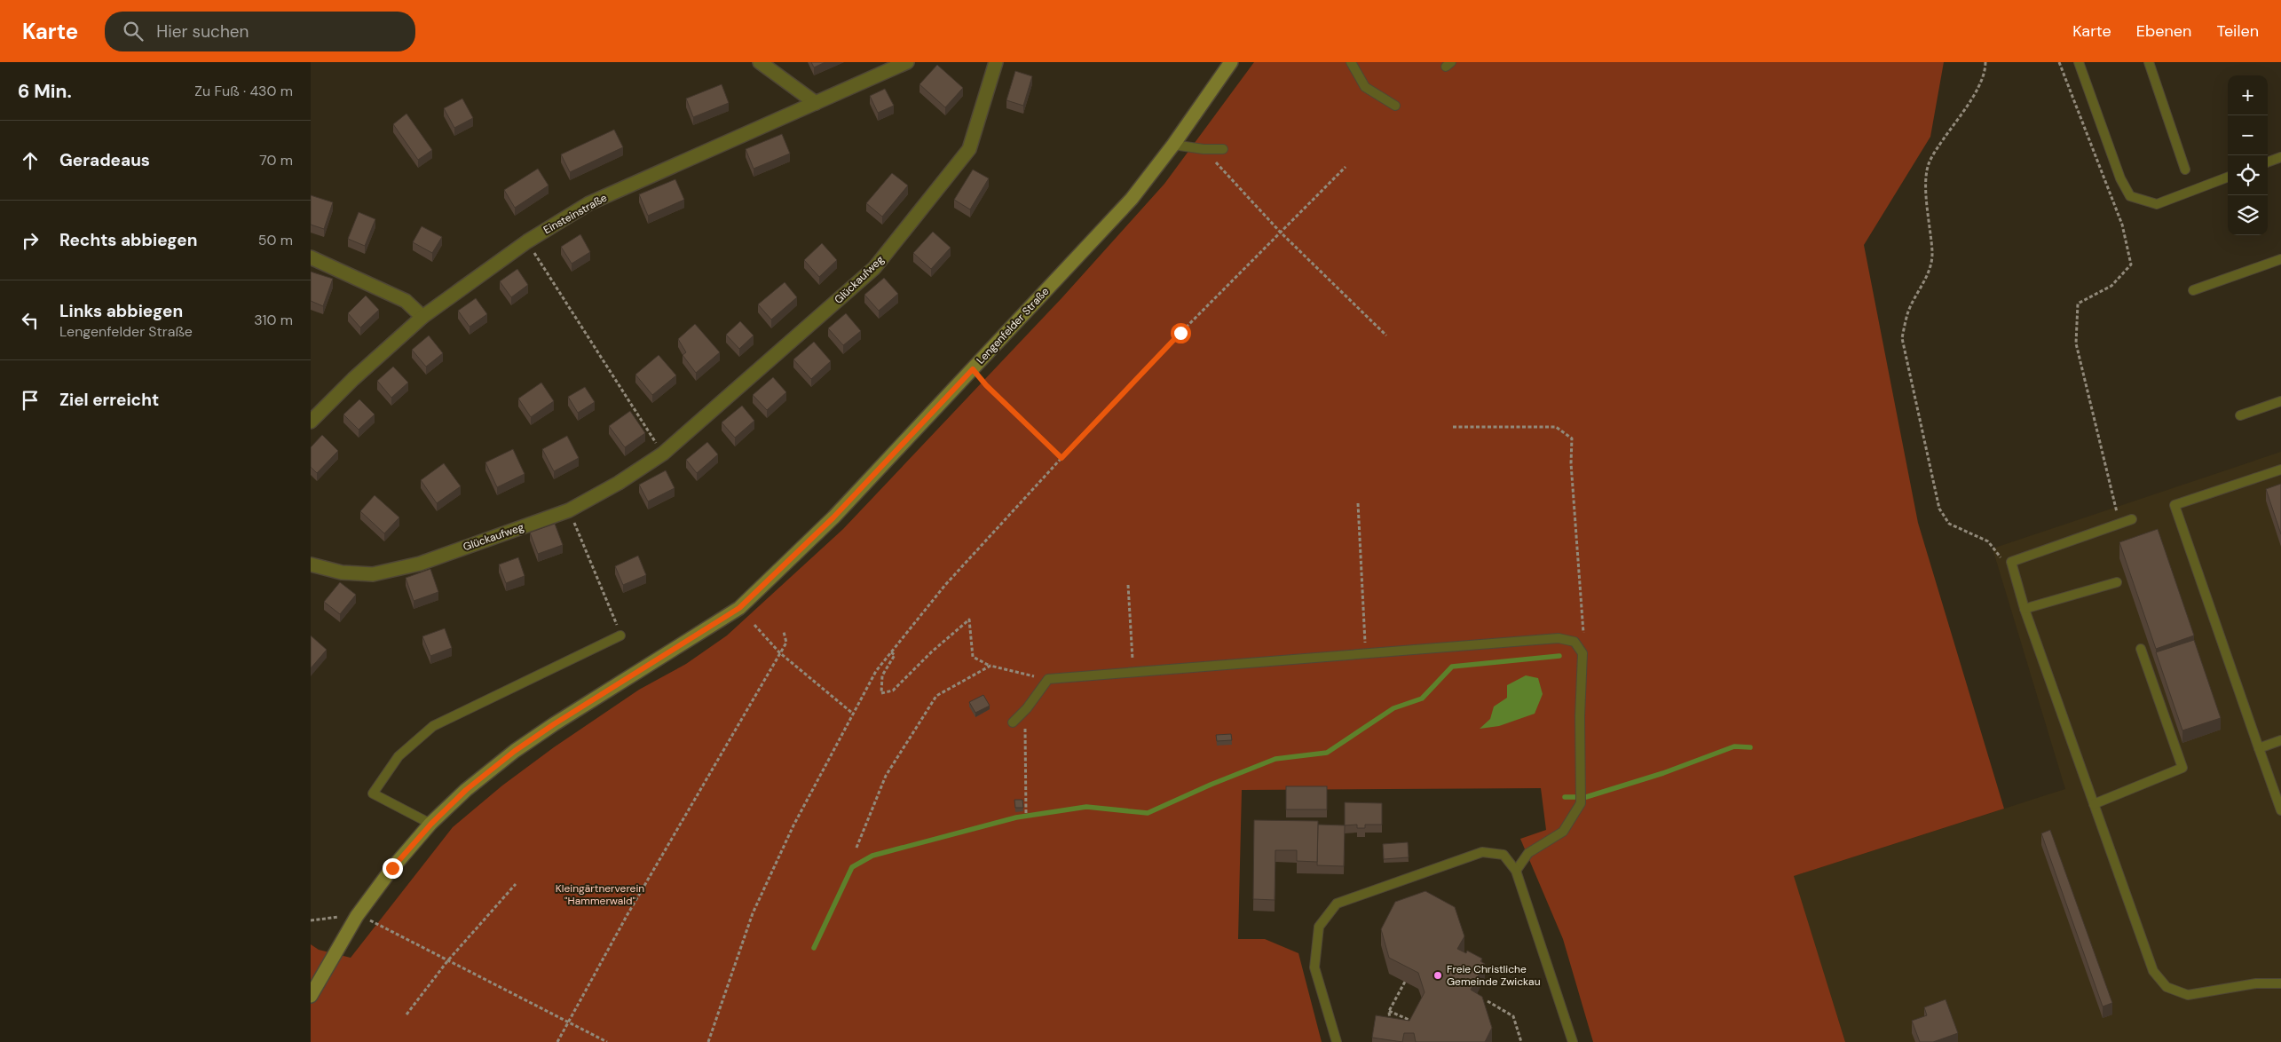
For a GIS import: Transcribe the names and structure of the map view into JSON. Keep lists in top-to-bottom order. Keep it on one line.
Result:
{"streets":{"main road":["Lengenfelder Straße"],"street":["Einsteinstraße","Glückaufweg"]},"parks":["Kleingärtnerverein \"Hammerwald\""],"places":["Freie Christliche Gemeinde Zwickau"],"page":{"header":"Karte","search":"Hier suchen","nav":["Karte","Ebenen","Teilen"],"heading":["6 Min.","Zu Fuß · 430 m"],"map_buttons":["+","−"],"list":[["Geradeaus","70 m"],["Rechts abbiegen","50 m"],["Links abbiegen","Lengenfelder Straße","310 m"],"Ziel erreicht"]}}
